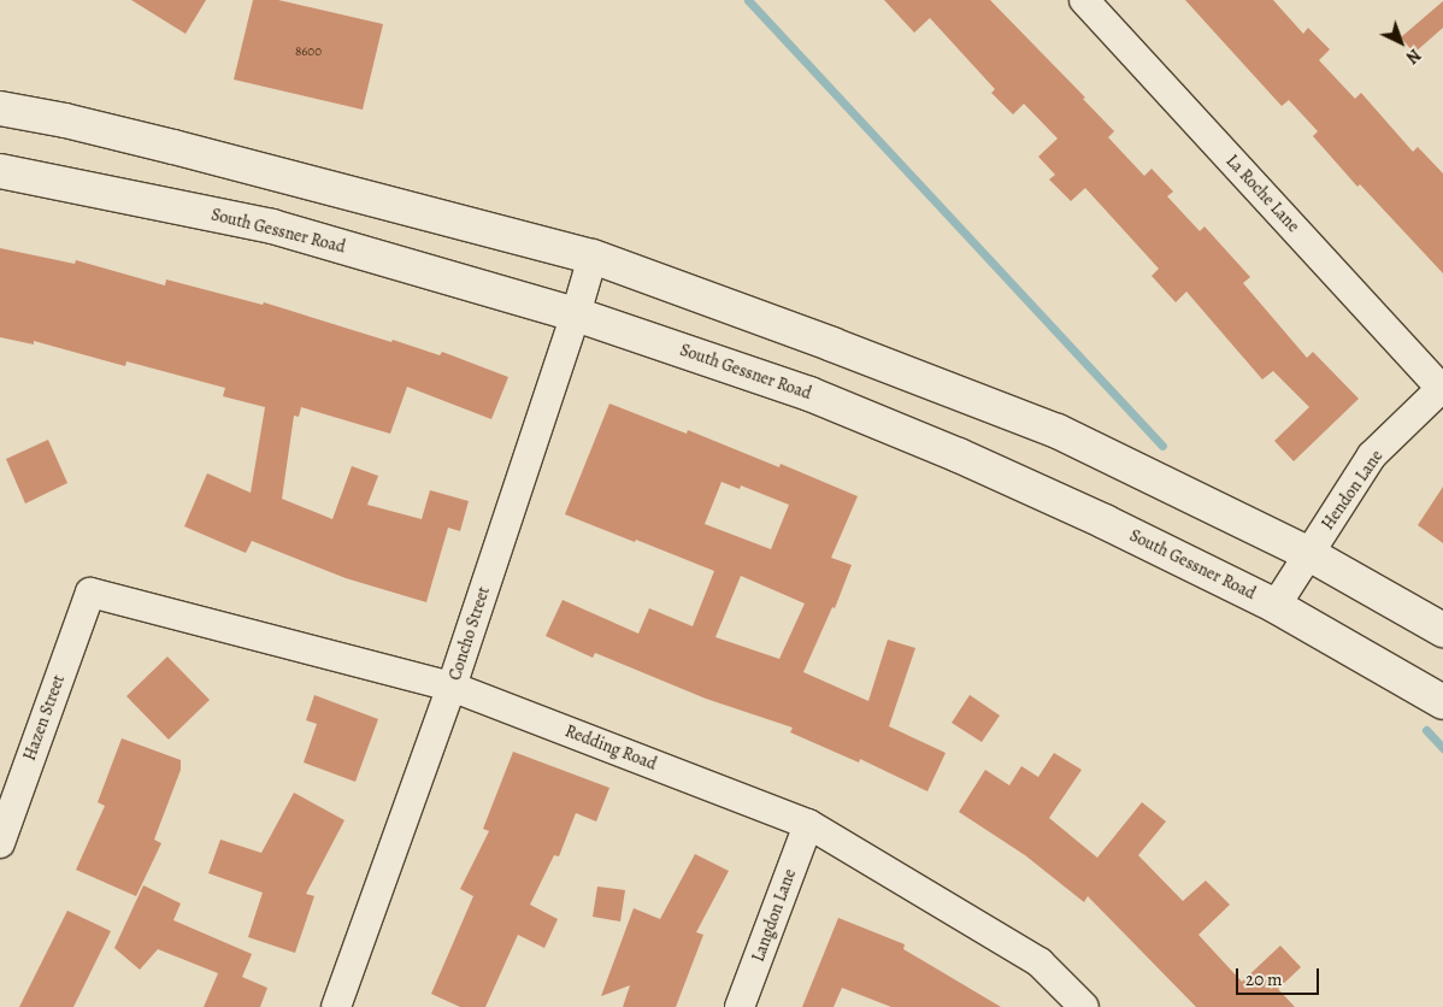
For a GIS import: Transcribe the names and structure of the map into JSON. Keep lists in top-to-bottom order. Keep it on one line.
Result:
{"streets":{"main road":["South Gessner Road"],"street":["La Roche Lane","Hendon Lane","Concho Street","Hazen Street","Redding Road","Langdon Lane"]},"crossings":[["La Roche Lane","Hendon Lane"],["South Gessner Road","Hendon Lane"],["South Gessner Road","Concho Street"],["Concho Street","Redding Road"],["Hazen Street","Redding Road"],["Redding Road","Langdon Lane"]],"house_numbers":["8600"],"scale_bar":"20 m","north":"bottom right"}
